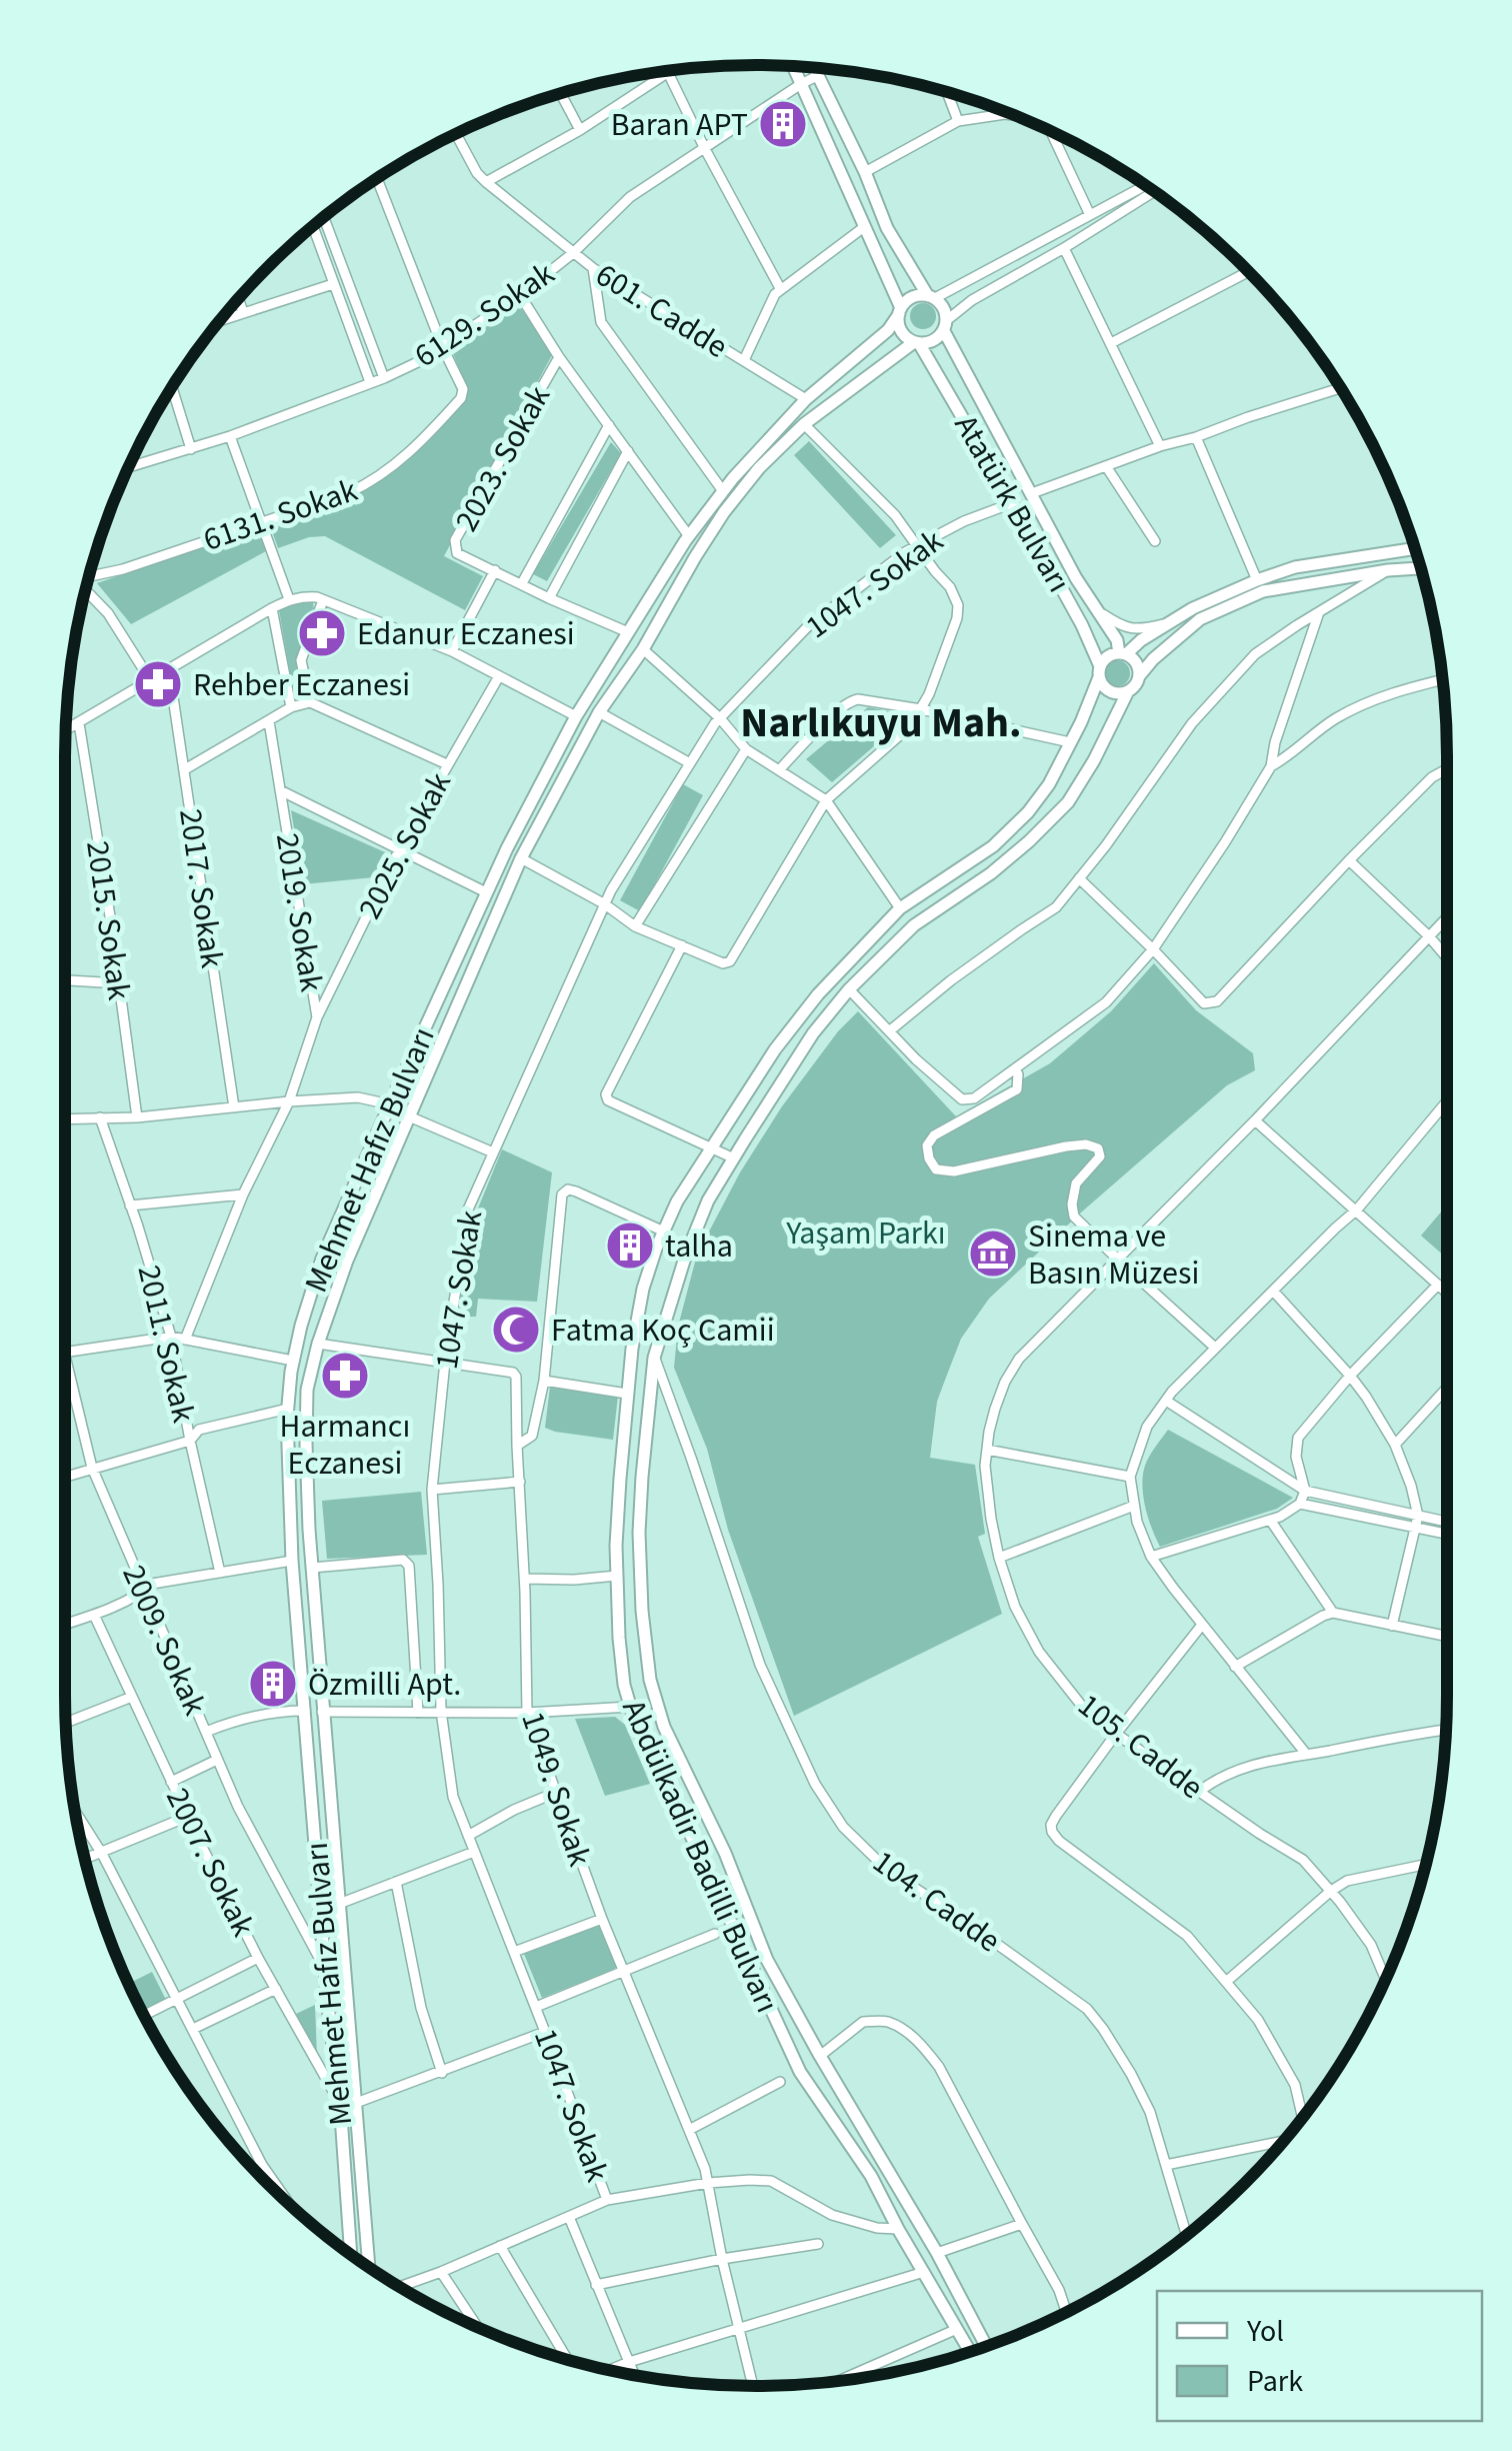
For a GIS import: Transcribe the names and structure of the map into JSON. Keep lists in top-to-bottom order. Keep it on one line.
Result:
{"streets":{"main road":["Atatürk Bulvarı","Mehmet Hafız Bulvarı","Abdülkadir Badilli Bulvarı"],"street":["601. Cadde","6129. Sokak","2023. Sokak","6131. Sokak","1047. Sokak","2025. Sokak","2017. Sokak","2019. Sokak","2015. Sokak","2011. Sokak","2009. Sokak","105. Cadde","1049. Sokak","2007. Sokak","104. Cadde"]},"crossings":[["601. Cadde","6129. Sokak"],["601. Cadde","Mehmet Hafız Bulvarı"],["6129. Sokak","6131. Sokak"],["2023. Sokak","Mehmet Hafız Bulvarı"],["Atatürk Bulvarı","1047. Sokak"],["Atatürk Bulvarı","Mehmet Hafız Bulvarı"],["Atatürk Bulvarı","Abdülkadir Badilli Bulvarı"],["1047. Sokak","1049. Sokak"],["2025. Sokak","2019. Sokak"],["Mehmet Hafız Bulvarı","2009. Sokak"],["Mehmet Hafız Bulvarı","2007. Sokak"],["Abdülkadir Badilli Bulvarı","104. Cadde"]],"districts":["Narlıkuyu Mah."],"parks":["Yaşam Parkı"],"places":{"building":["Baran APT","talha","Özmilli Apt."],"pharmacy":["Edanur Eczanesi","Rehber Eczanesi","Harmancı Eczanesi"],"museum":["Sinema ve Basın Müzesi"],"mosque":["Fatma Koç Camii"]},"legend":["Yol","Park"]}
